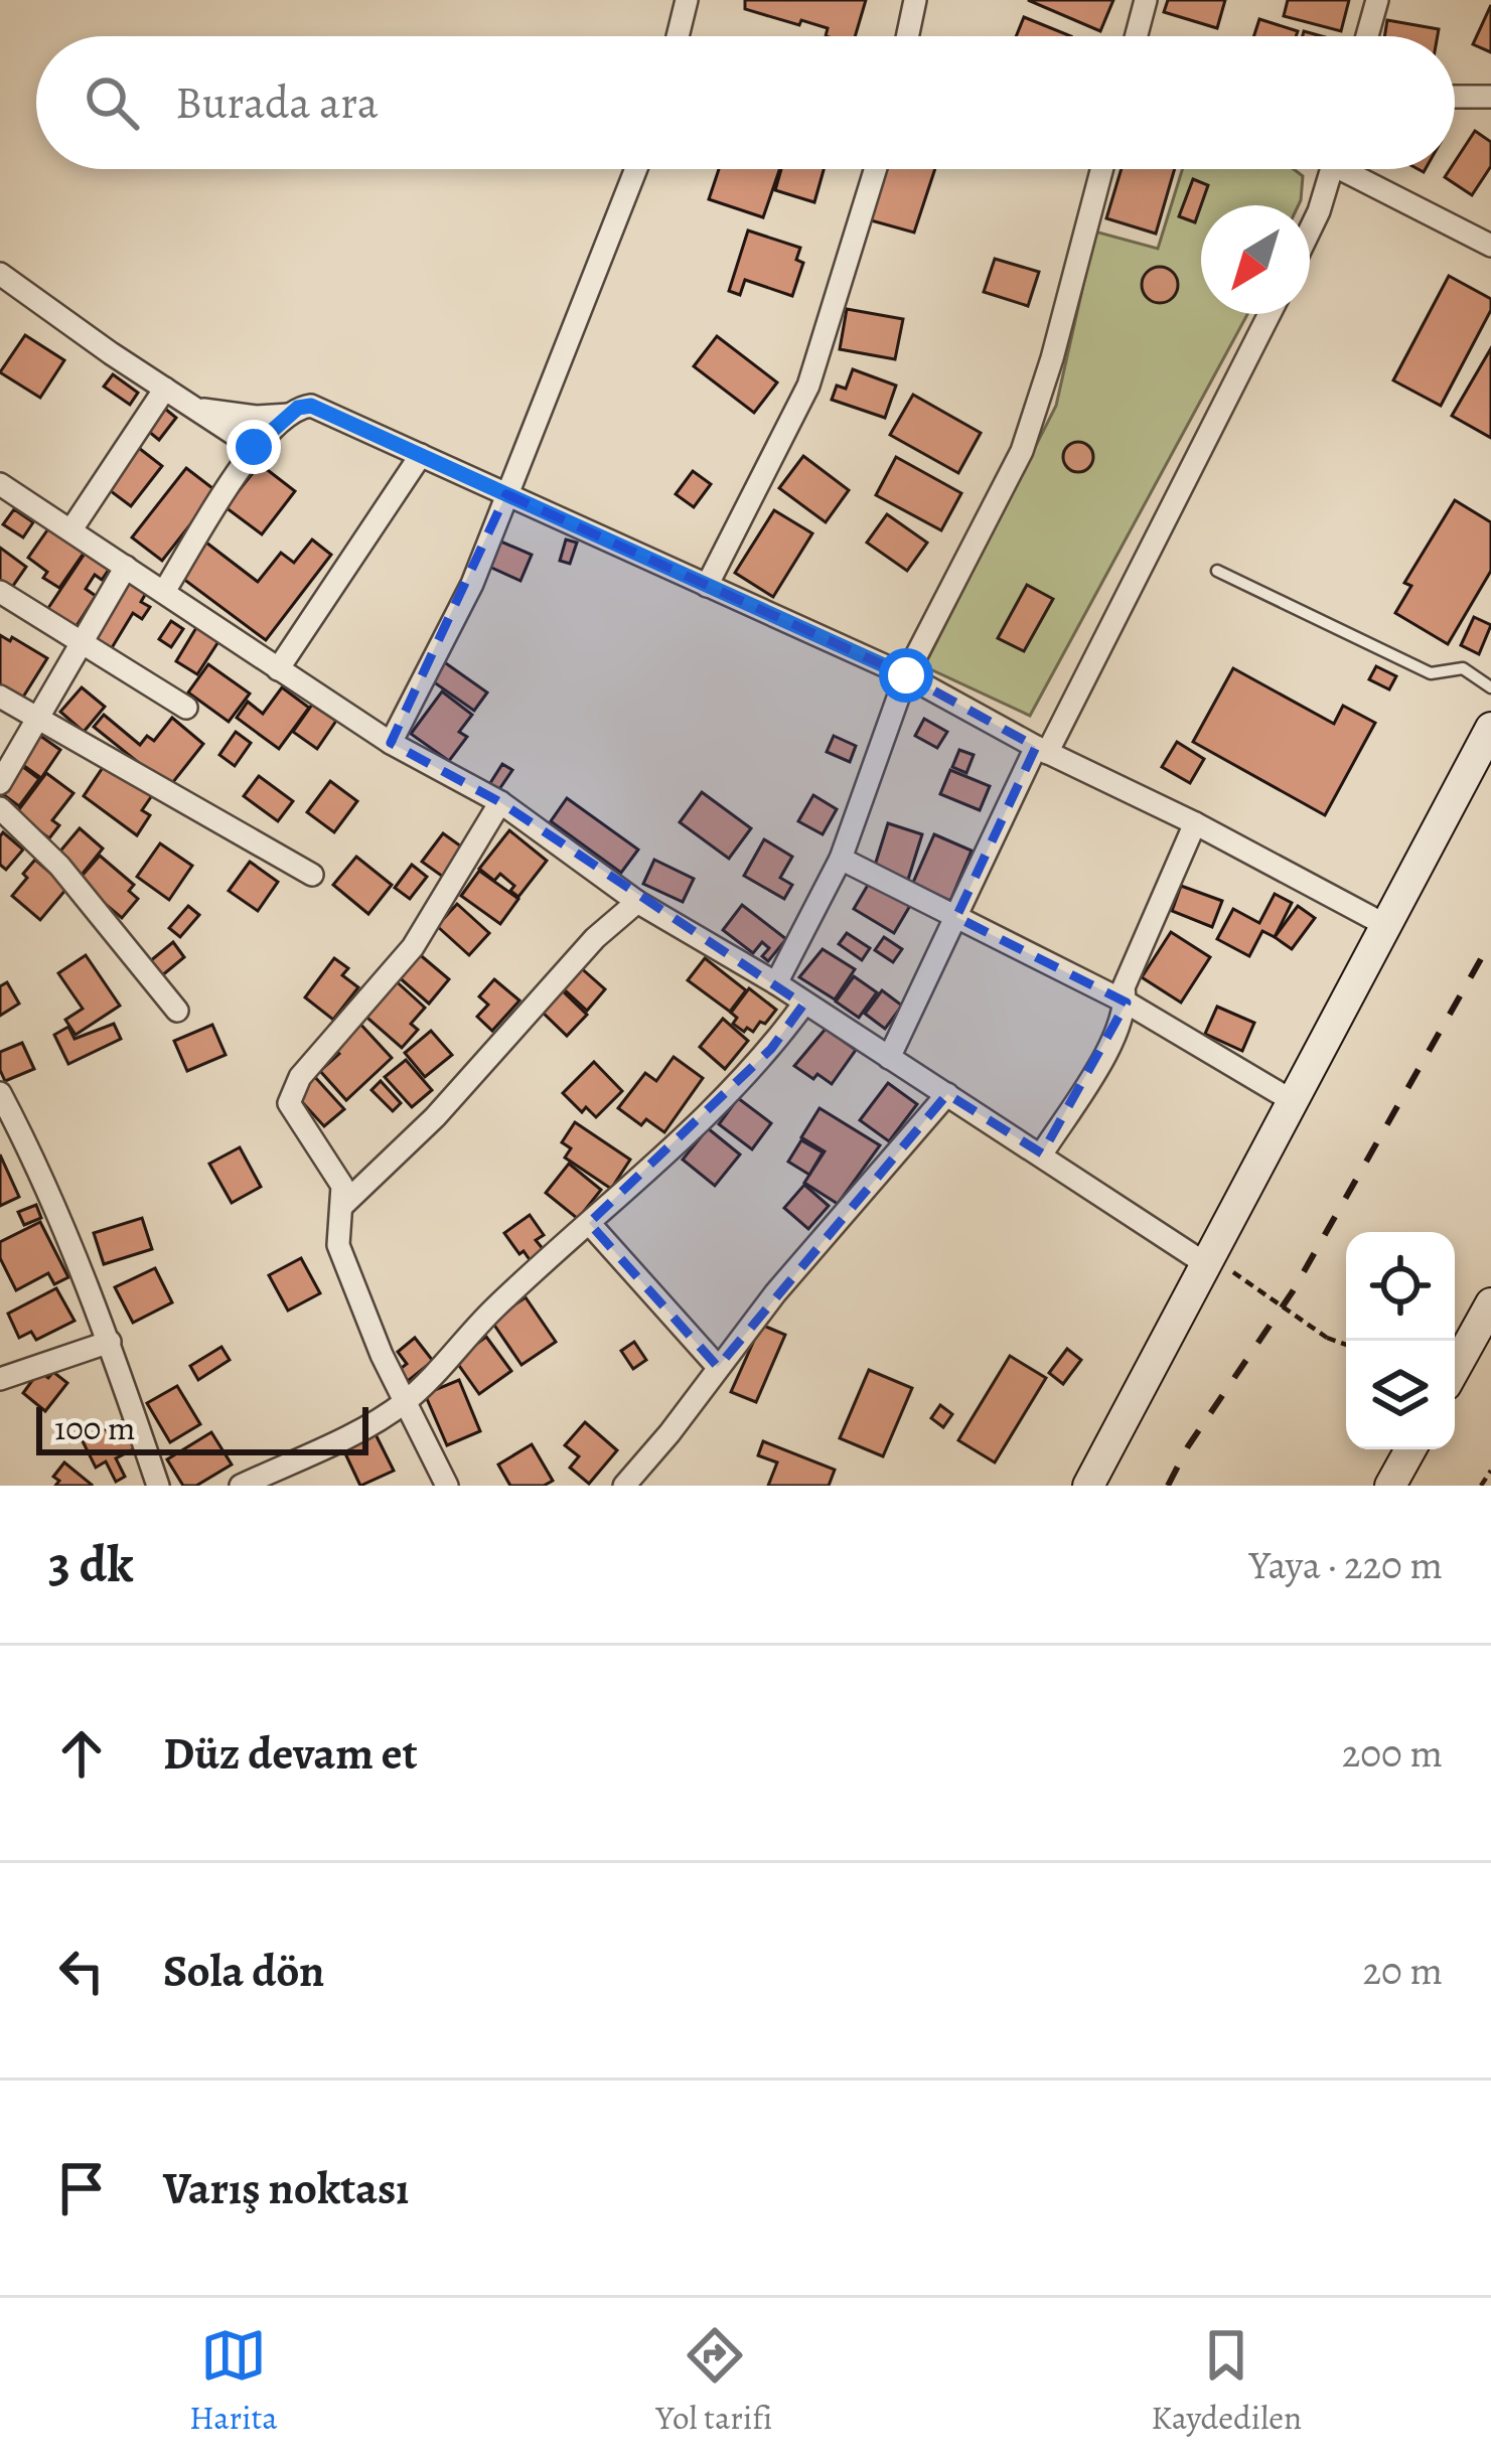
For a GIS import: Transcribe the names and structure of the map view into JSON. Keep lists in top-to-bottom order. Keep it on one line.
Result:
{"scale_bar":"100 m","north":"bottom left","page":{"search":"Burada ara","scale":"100 m","heading":["3 dk","Yaya · 220 m"],"list":[["Düz devam et","200 m"],["Sola dön","20 m"],"Varış noktası"],"nav":["Harita","Yol tarifi","Kaydedilen"]}}
